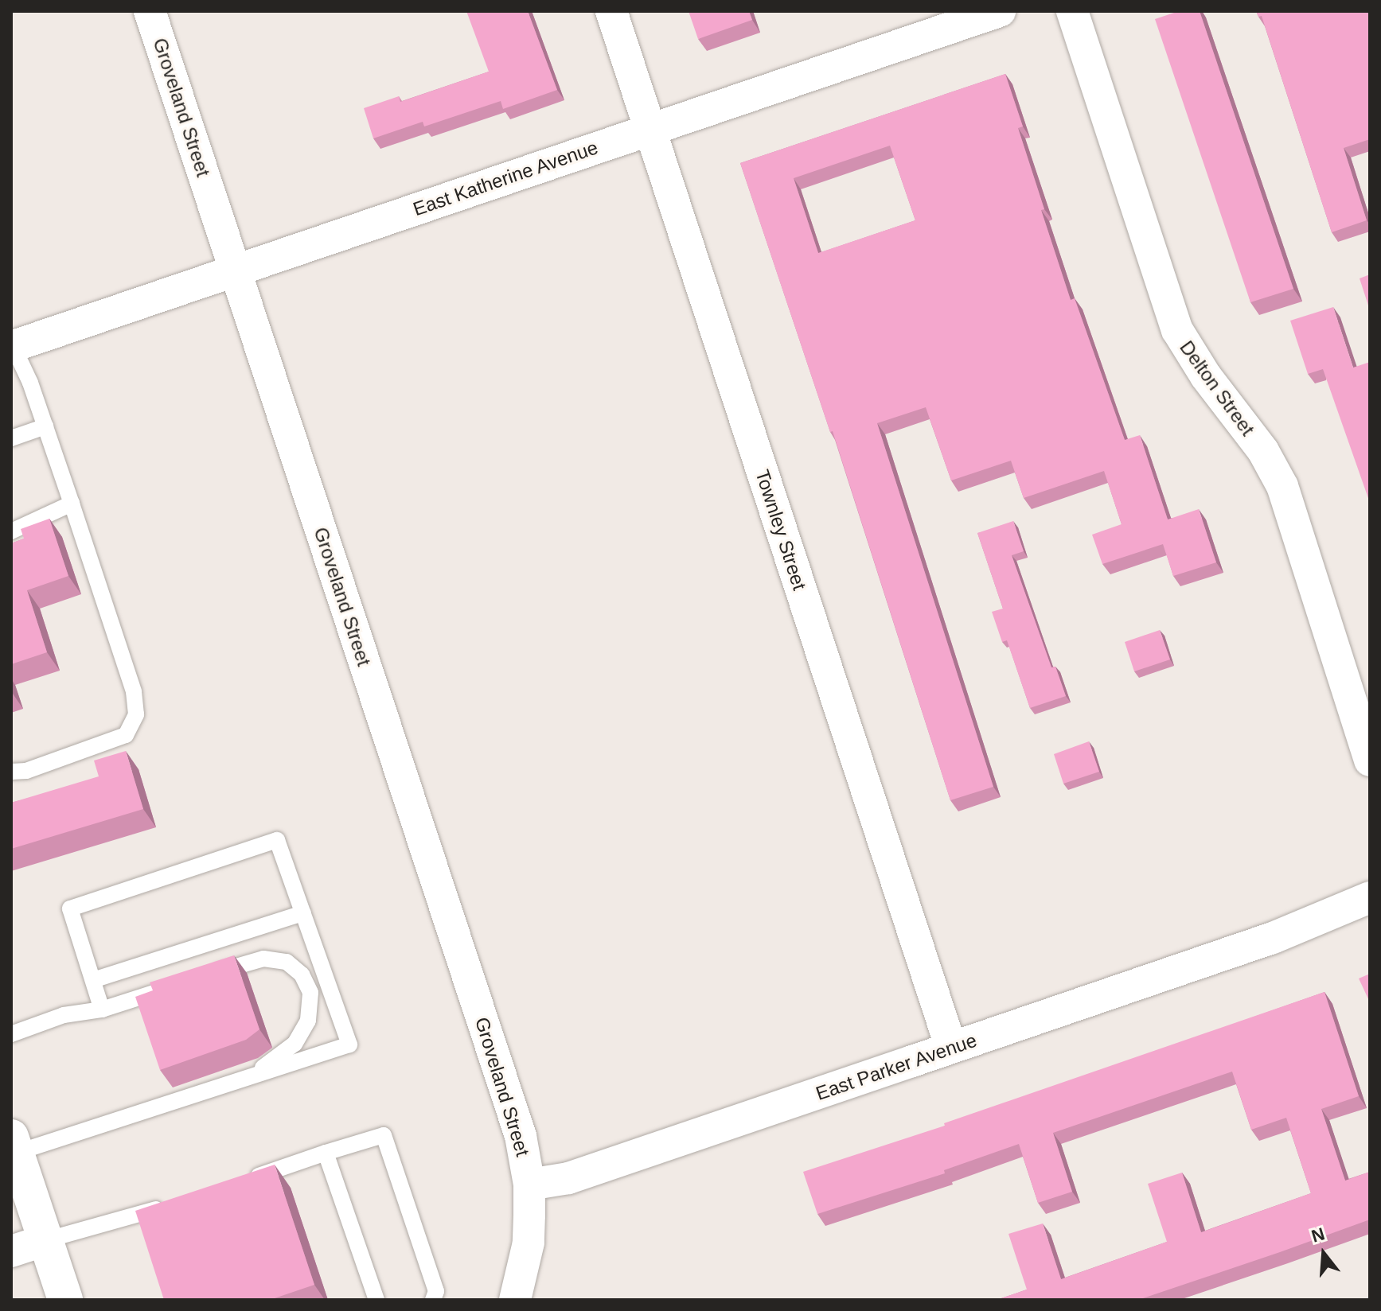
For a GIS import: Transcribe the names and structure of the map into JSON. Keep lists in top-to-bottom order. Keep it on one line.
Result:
{"streets":{"street":["Groveland Street","East Katherine Avenue","Delton Street","Townley Street","East Parker Avenue"]},"crossings":[["Groveland Street","East Katherine Avenue"],["Groveland Street","East Parker Avenue"],["East Katherine Avenue","Townley Street"],["Townley Street","East Parker Avenue"]],"north":"top"}
